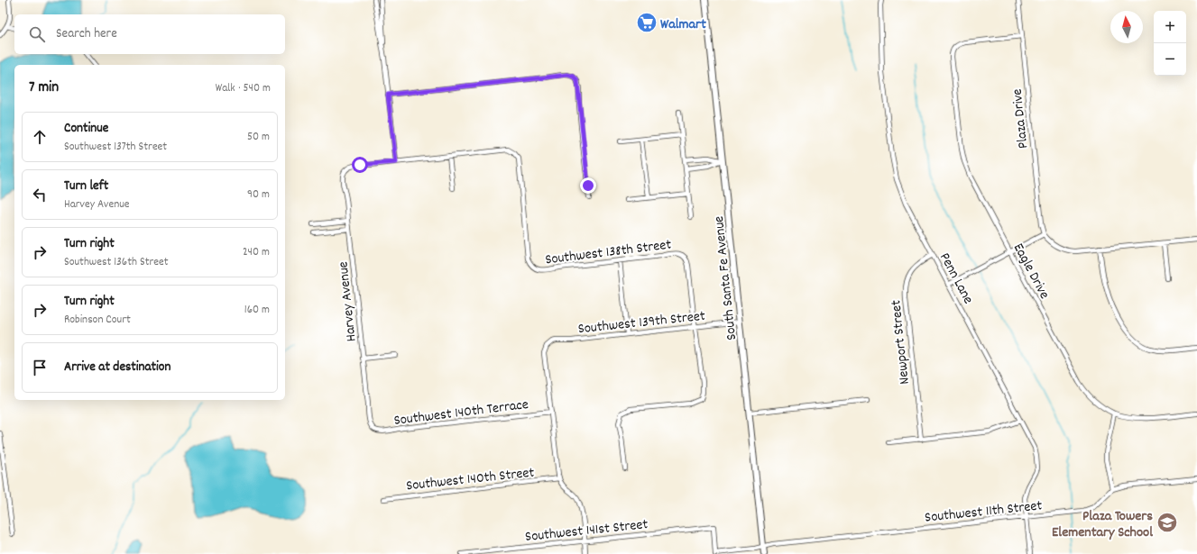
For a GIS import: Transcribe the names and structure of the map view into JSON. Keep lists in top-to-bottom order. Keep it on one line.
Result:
{"streets":{"main road":["South Santa Fe Avenue"],"street":["Plaza Drive","Southwest 138th Street","Eagle Drive","Penn Lane","Harvey Avenue","Southwest 139th Street","Newport Street","Southwest 140th Terrace","Southwest 140th Street","Southwest 11th Street","Southwest 141st Street"]},"crossings":[["Plaza Drive","Eagle Drive"],["Southwest 138th Street","Southwest 139th Street"],["Penn Lane","Newport Street"],["Penn Lane","Southwest 11th Street"],["South Santa Fe Avenue","Southwest 139th Street"],["South Santa Fe Avenue","Southwest 11th Street"],["Harvey Avenue","Southwest 140th Terrace"],["Southwest 139th Street","Southwest 140th Terrace"],["Southwest 11th Street","Southwest 141st Street"]],"places":{"supermarket":["Walmart"],"school or university":["Plaza Towers Elementary School"]},"north":"top","page":{"map_buttons":["+","−"],"search":"Search here","heading":["7 min","Walk · 540 m"],"list":[["Continue","Southwest 137th Street","50 m"],["Turn left","Harvey Avenue","90 m"],["Turn right","Southwest 136th Street","240 m"],["Turn right","Robinson Court","160 m"],"Arrive at destination"]}}
